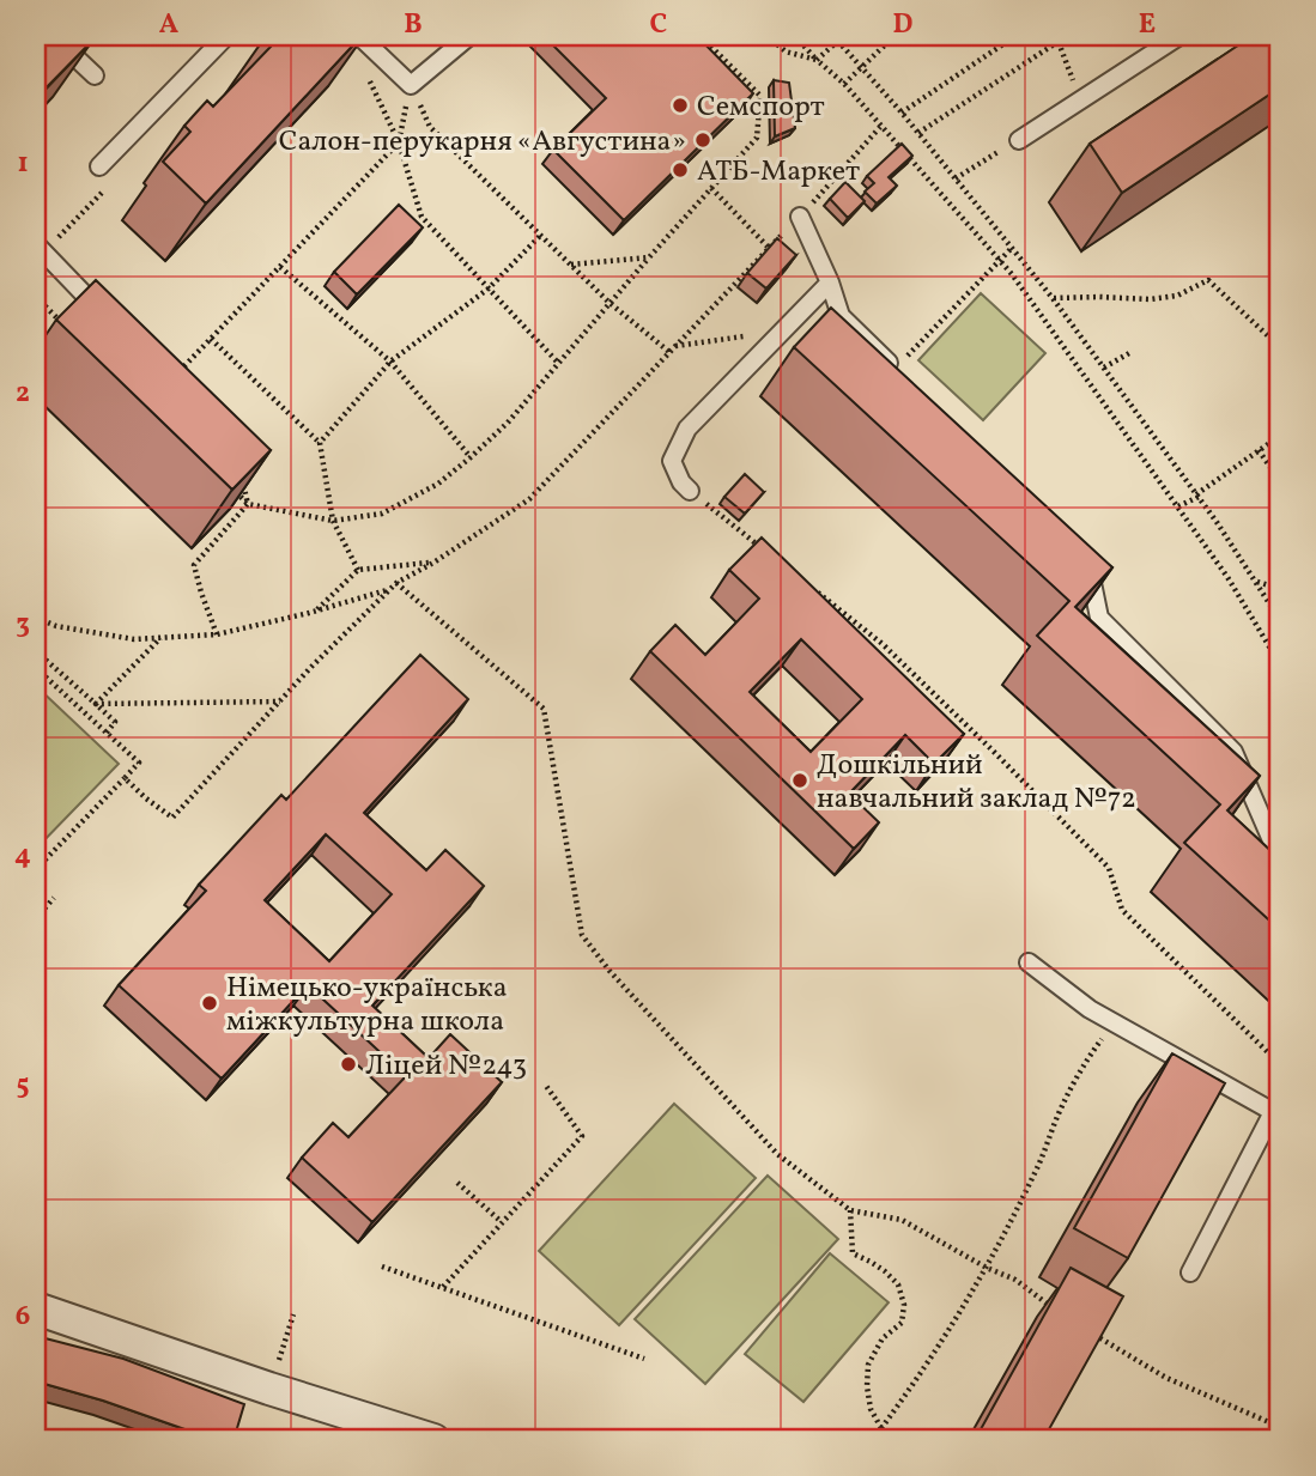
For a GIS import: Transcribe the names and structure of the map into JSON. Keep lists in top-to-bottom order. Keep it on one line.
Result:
{"places":["Семспорт","Салон-перукарня «Августина»","АТБ-Маркет","Дошкільний навчальний заклад №72","Німецько-українська міжкультурна школа","Ліцей №243"],"grid":{"columns":["A","B","C","D","E"],"rows":["1","2","3","4","5","6"]}}
